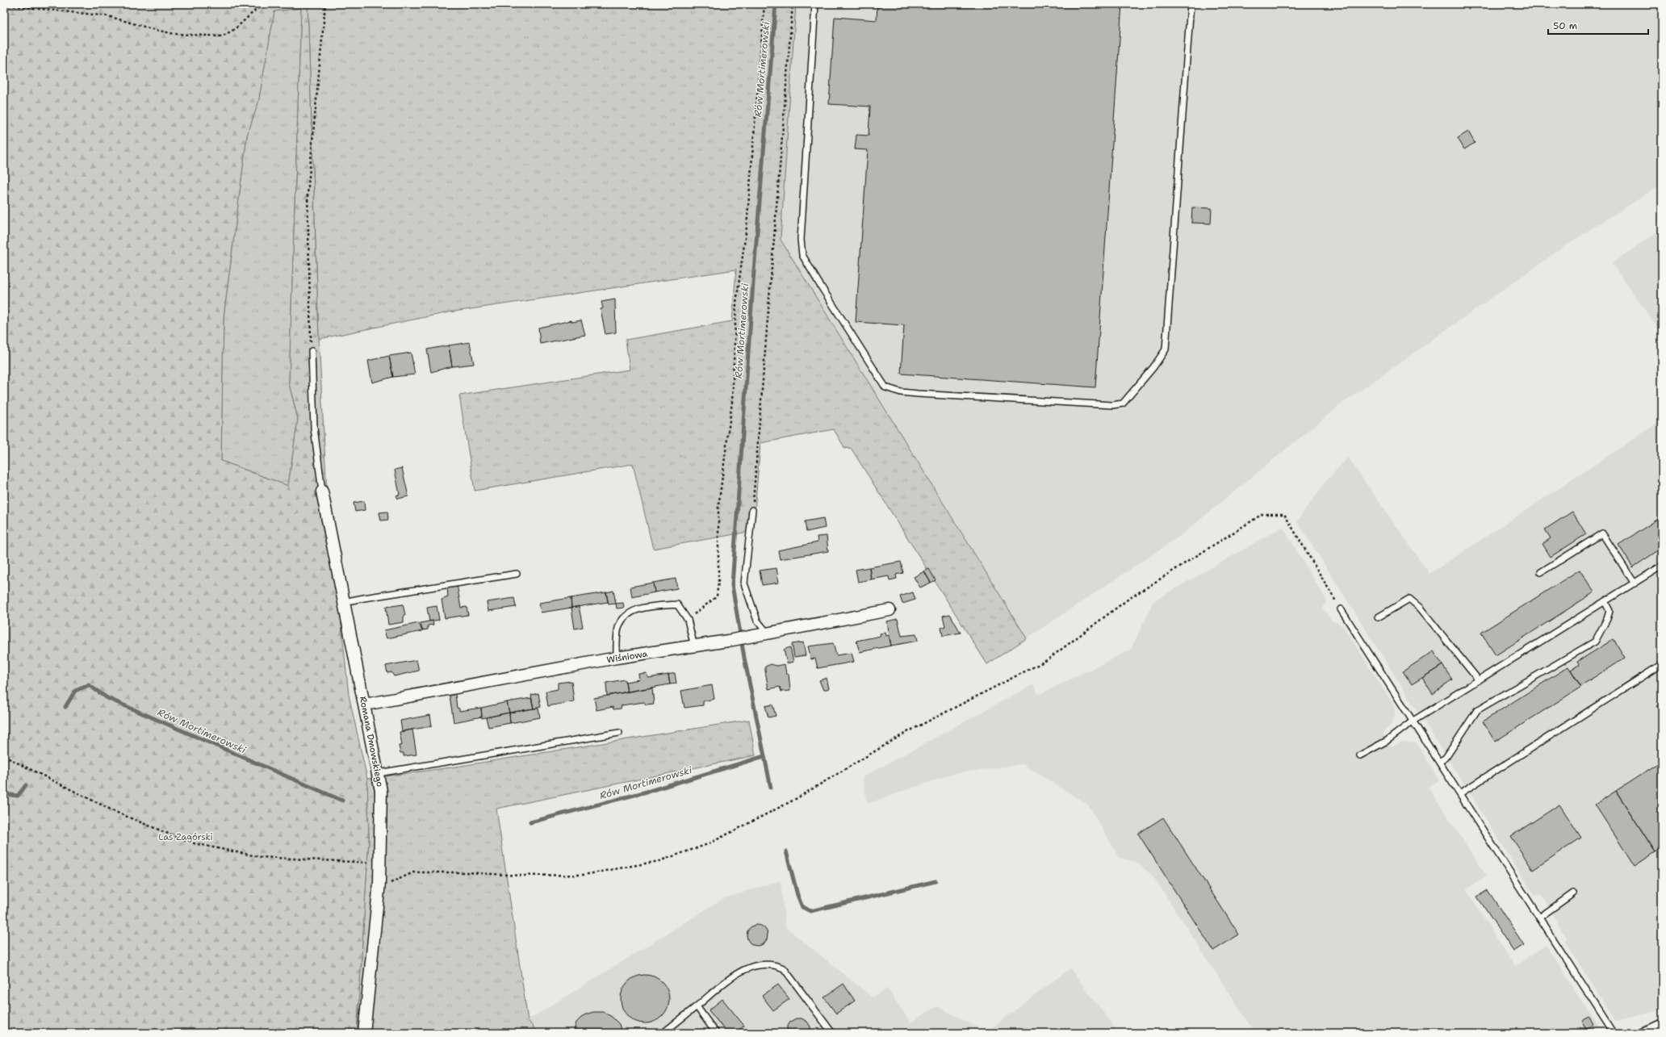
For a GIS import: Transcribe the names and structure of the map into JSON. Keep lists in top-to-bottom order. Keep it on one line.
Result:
{"streets":{"street":["Wiśniowa","Romana Dmowskiego"]},"crossings":[["Wiśniowa","Romana Dmowskiego"]],"water":["Rów Mortimerowski"],"parks":["Las Zagórski"],"scale_bar":"50 m"}
